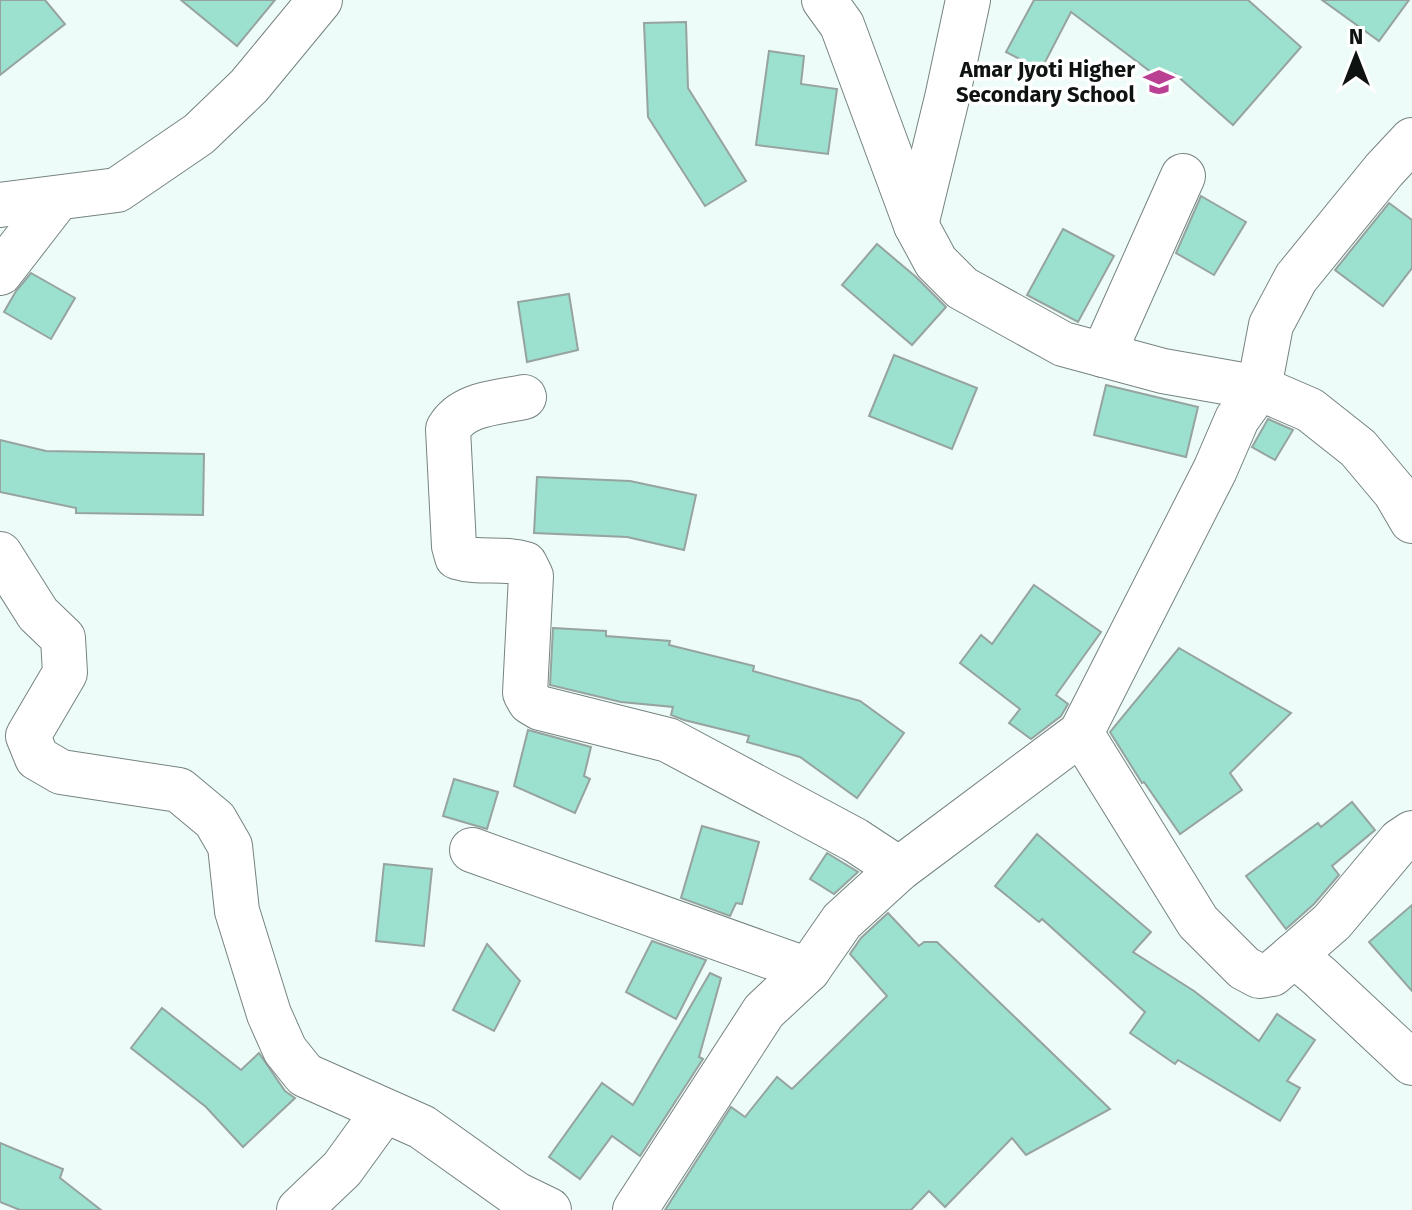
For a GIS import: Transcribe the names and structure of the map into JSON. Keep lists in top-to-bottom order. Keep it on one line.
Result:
{"places":{"school or university":["Amar Jyoti Higher Secondary School"]},"north":"top"}
